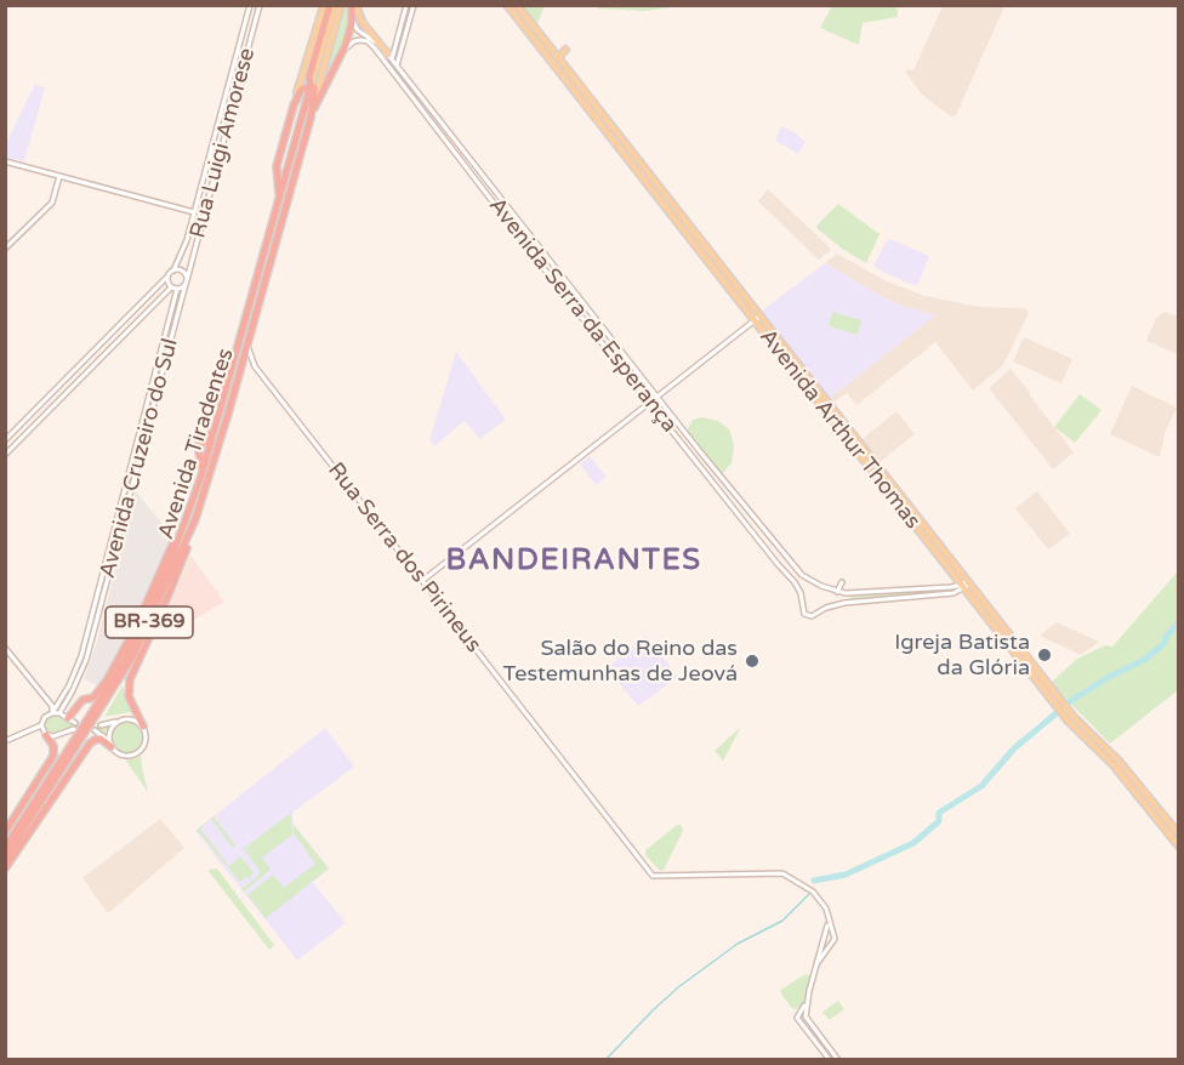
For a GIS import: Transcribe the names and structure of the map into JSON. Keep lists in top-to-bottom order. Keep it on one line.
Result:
{"streets":{"highway":["Avenida Tiradentes","BR-369"],"main road":["Avenida Arthur Thomas"],"street":["Rua Luigi Amorese","Avenida Serra da Esperança","Avenida Cruzeiro do Sul","Rua Serra dos Pirineus"]},"crossings":[["Rua Luigi Amorese","Avenida Cruzeiro do Sul"],["Avenida Serra da Esperança","Avenida Arthur Thomas"],["Avenida Serra da Esperança","BR-369"],["Avenida Tiradentes","BR-369"]],"districts":["BANDEIRANTES"],"places":["Igreja Batista da Glória","Salão do Reino das Testemunhas de Jeová"]}
